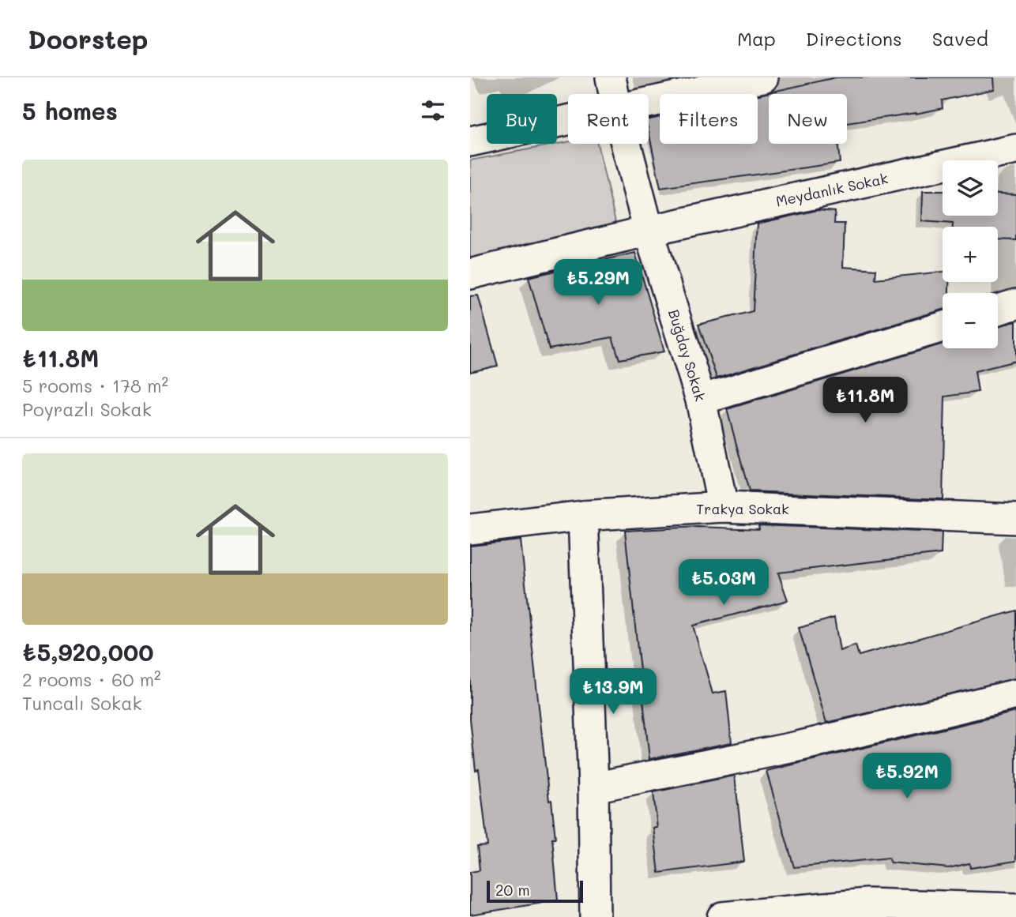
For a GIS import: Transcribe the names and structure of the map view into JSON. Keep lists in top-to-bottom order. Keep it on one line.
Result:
{"streets":{"street":["Meydanlık Sokak","Buğday Sokak","Trakya Sokak"]},"crossings":[["Meydanlık Sokak","Buğday Sokak"],["Buğday Sokak","Trakya Sokak"]],"scale_bar":"20 m","page":{"header":"Doorstep","nav":["Map","Directions","Saved"],"heading":"5 homes","chip":["Buy","Rent","Filters","New"],"list":[{"name":"₺11.8M","note":"5 rooms · 178 m² · Poyrazlı Sokak"},{"name":"₺5,920,000","note":"2 rooms · 60 m² · Tuncalı Sokak"}],"map_buttons":["+","−"],"price":["₺5.29M","₺11.8M","₺5.03M","₺13.9M","₺5.92M"],"scale":"20 m"}}
